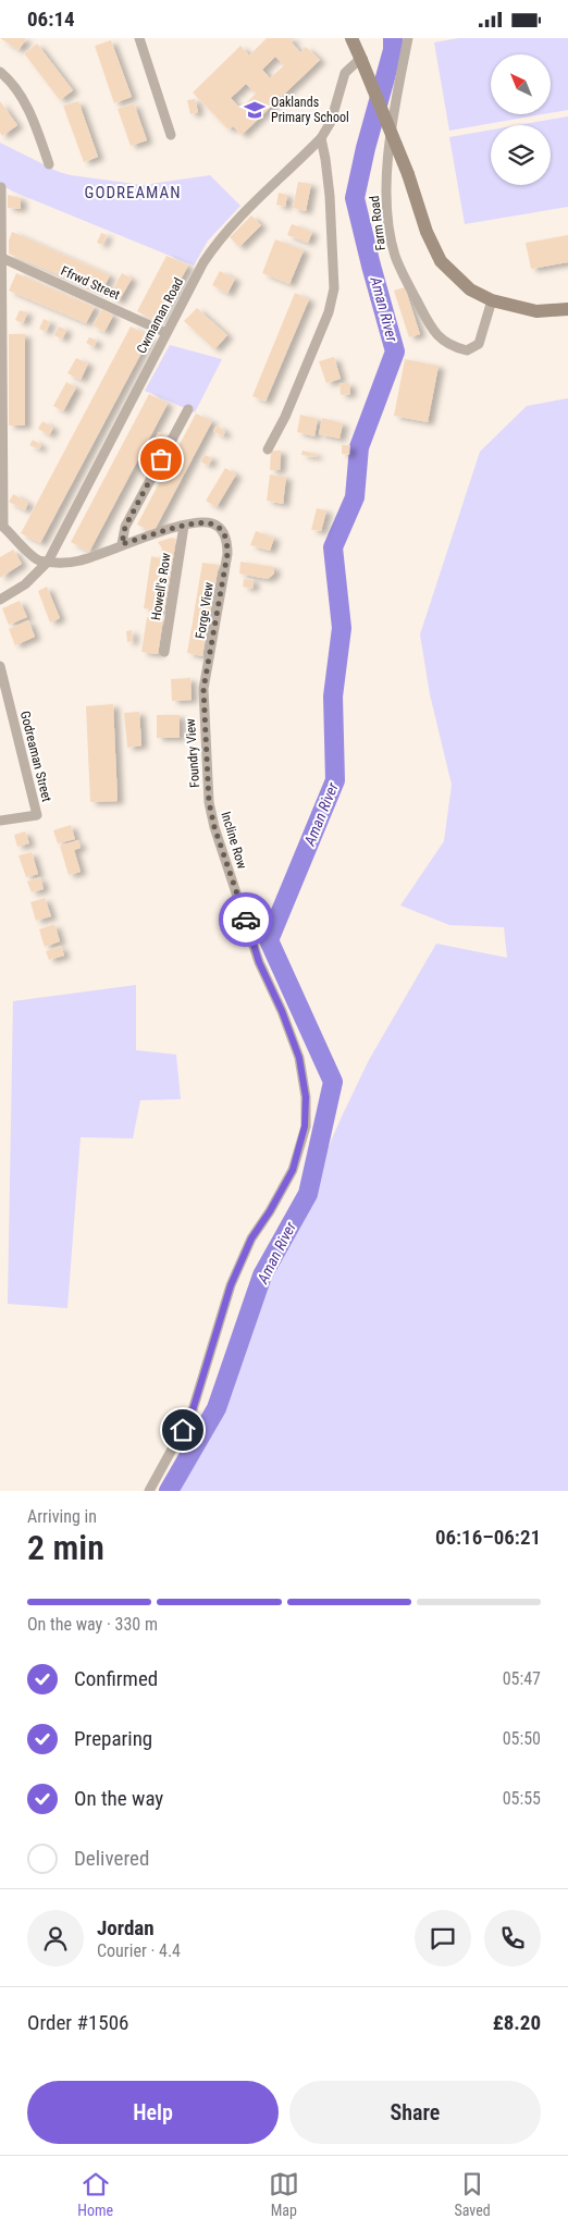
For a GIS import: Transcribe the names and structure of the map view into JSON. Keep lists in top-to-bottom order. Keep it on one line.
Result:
{"streets":{"street":["Farm Road","Ffrwd Street","Cwmaman Road","Howell's Row","Forge View","Foundry View","Godreaman Street","Incline Row"]},"crossings":[["Ffrwd Street","Cwmaman Road"],["Howell's Row","Forge View"],["Forge View","Foundry View"],["Foundry View","Incline Row"]],"districts":["GODREAMAN"],"water":["Aman River"],"places":{"school or university":["Oaklands Primary School"]},"north":"top left","page":{"status":"06:14","heading":["2 min","Arriving in","06:16–06:21"],"panel":["Jordan","Courier · 4.4","Order #1506","£8.20"],"bar":"On the way · 330 m","list":[["Confirmed","05:47"],["Preparing","05:50"],["On the way","05:55"],"Delivered"],"buttons":["Help","Share"],"tabs":["Home","Map","Saved"]}}
